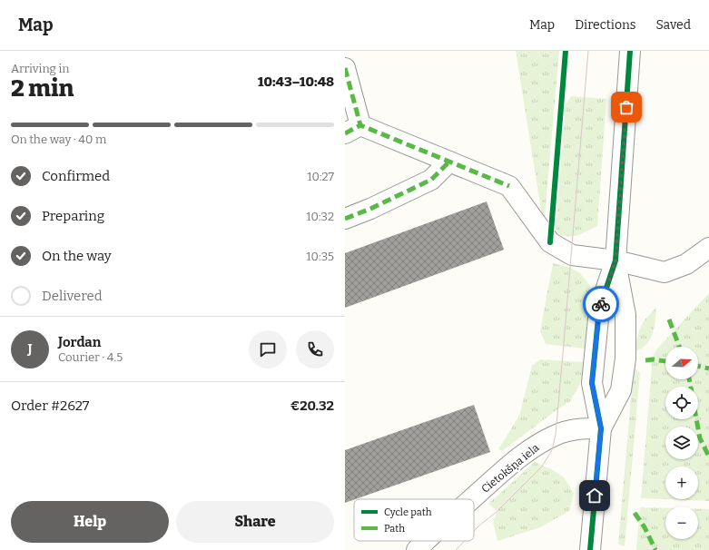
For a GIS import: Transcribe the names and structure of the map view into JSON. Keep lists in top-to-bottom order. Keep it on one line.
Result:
{"streets":{"street":["Cietokšņa iela"]},"legend":["Cycle path","Path"],"north":"right","page":{"header":"Map","nav":["Map","Directions","Saved"],"heading":["2 min","Arriving in","10:43–10:48"],"panel":["Jordan","Courier · 4.5","Order #2627","€20.32"],"bar":"On the way · 40 m","list":[["Confirmed","10:27"],["Preparing","10:32"],["On the way","10:35"],"Delivered"],"round":"J","map_buttons":["+","−"],"buttons":["Help","Share"]}}
